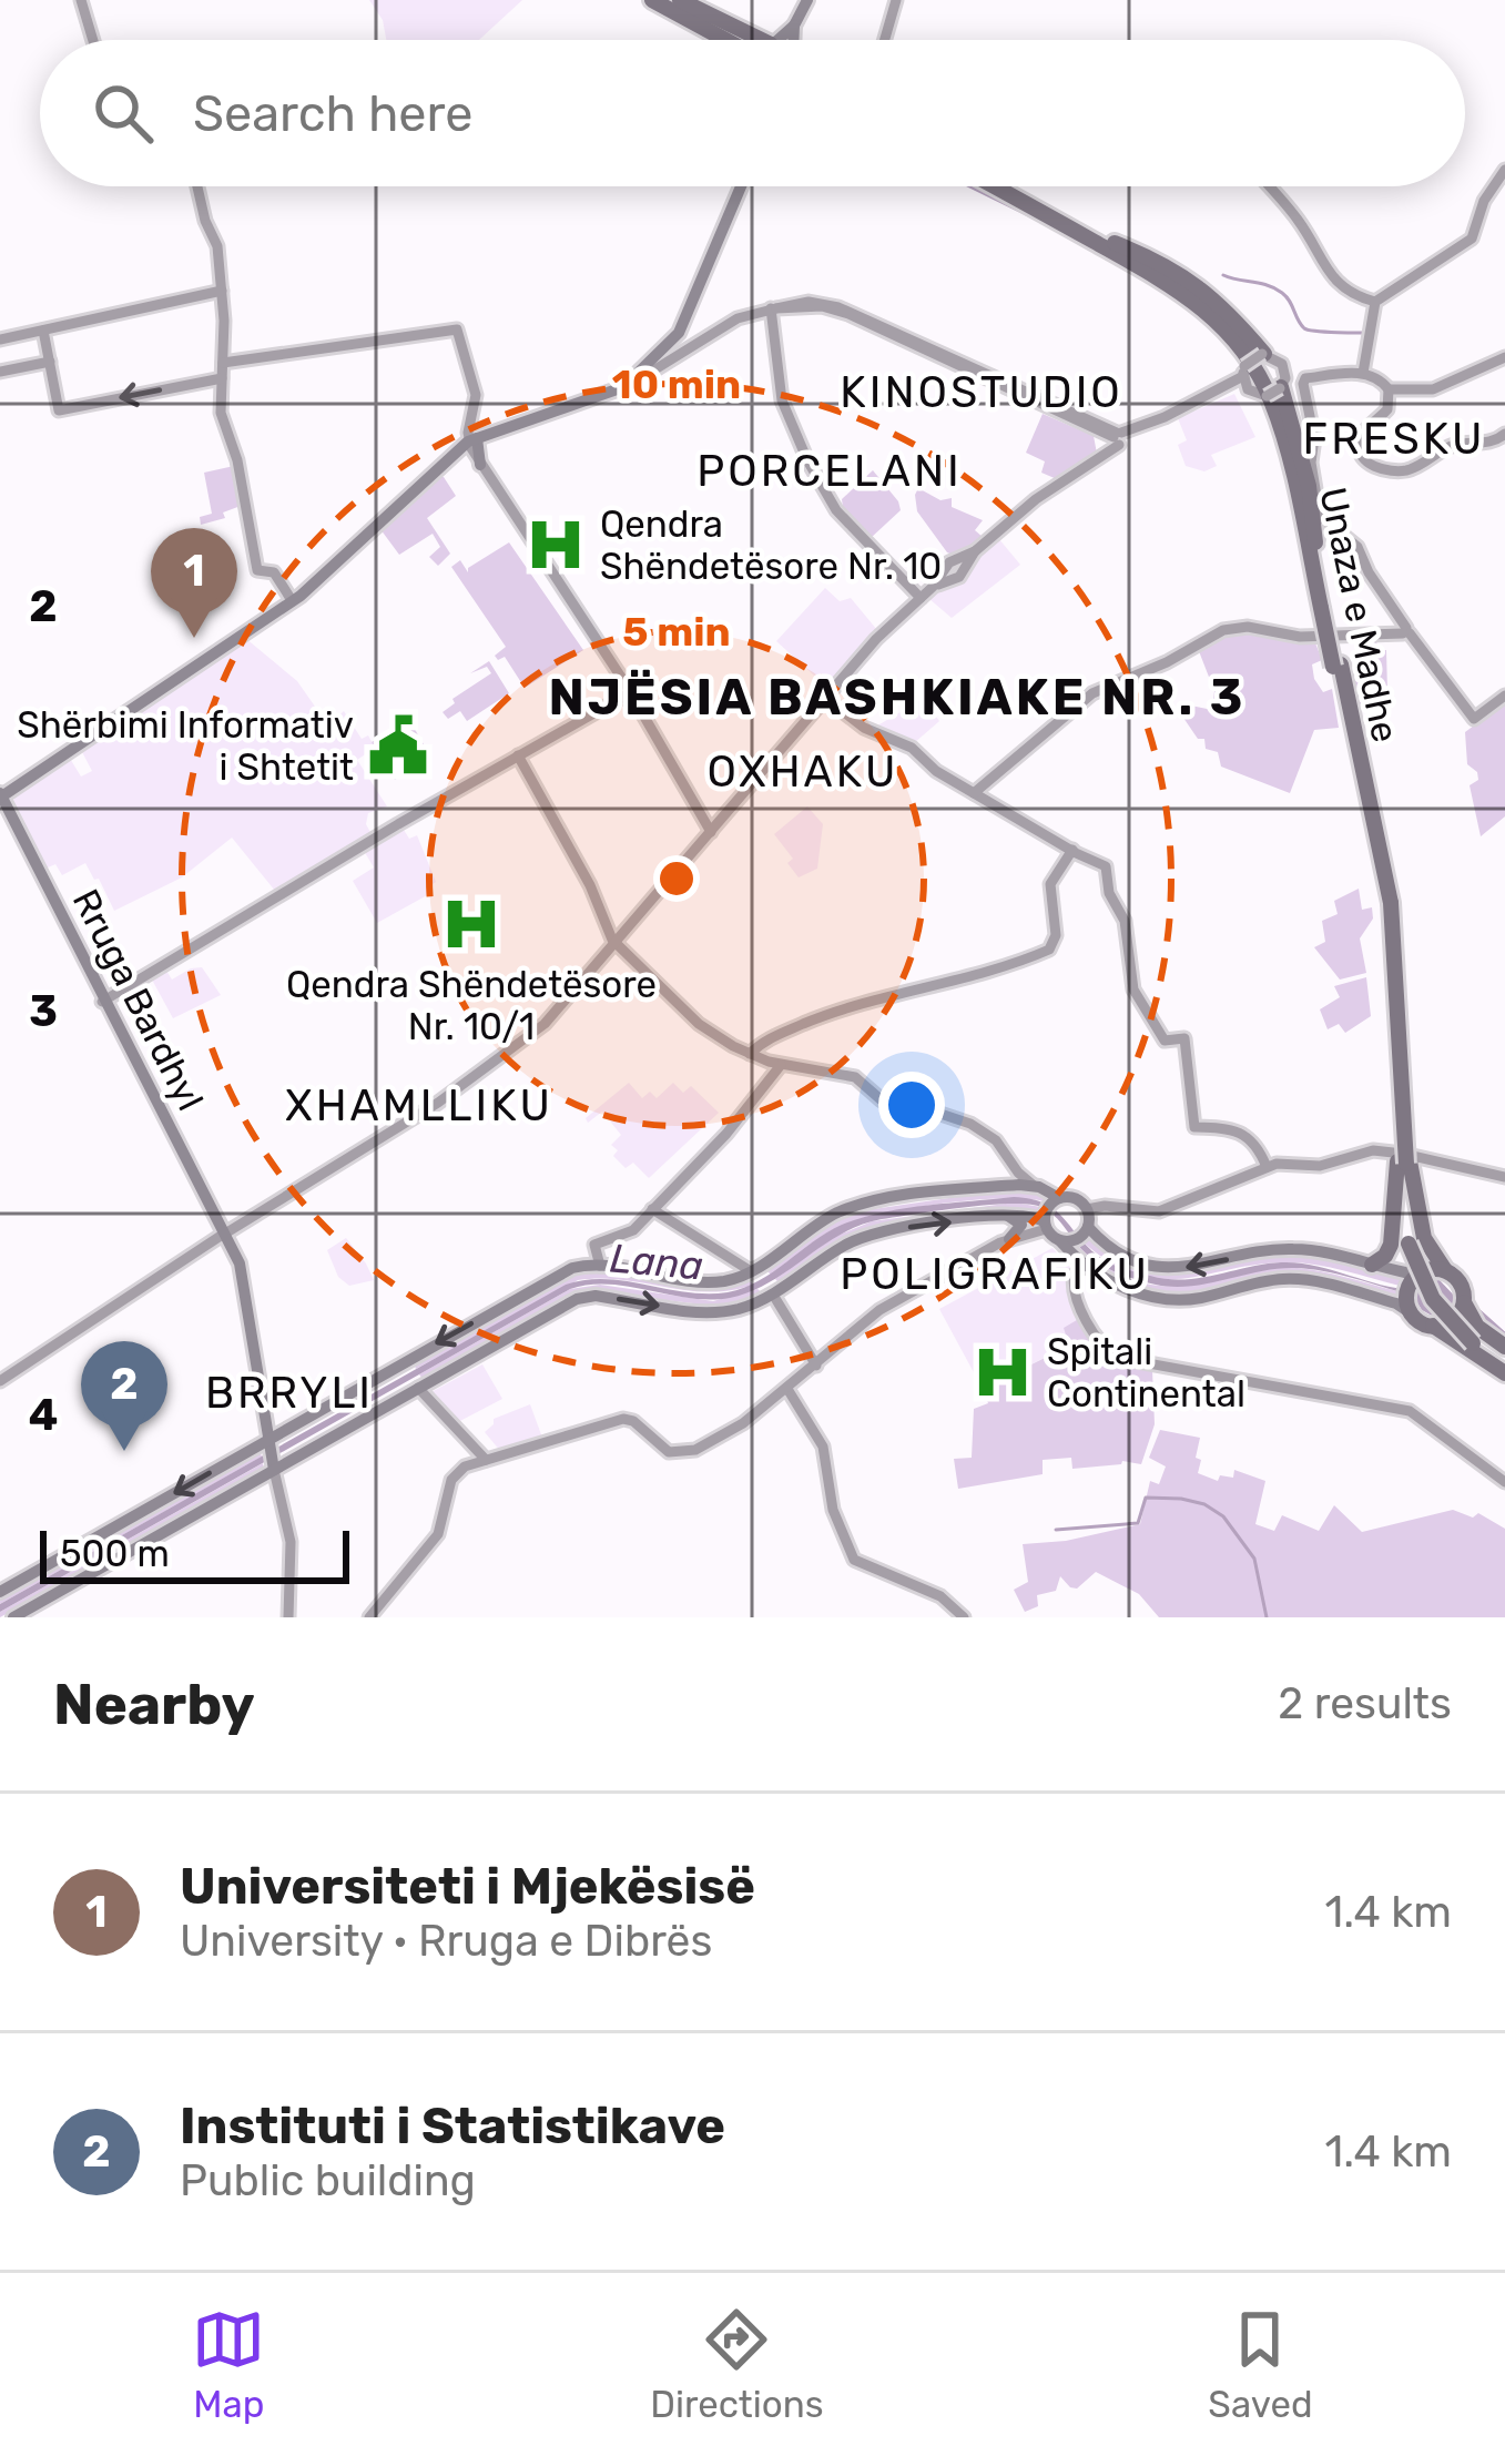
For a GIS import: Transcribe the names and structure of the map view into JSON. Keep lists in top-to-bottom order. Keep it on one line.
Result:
{"streets":{"highway":["Unaza e Madhe"],"main road":["Rruga Bardhyl"]},"districts":["KINOSTUDIO","FRESKU","PORCELANI","NJËSIA BASHKIAKE NR. 3","OXHAKU","XHAMLLIKU","POLIGRAFIKU","BRRYLI"],"water":["Lana"],"places":{"hospital":["Qendra Shëndetësore Nr. 10","Qendra Shëndetësore Nr. 10/1","Spitali Continental"],"public building":["Shërbimi Informativ i Shtetit"]},"scale_bar":"500 m","page":{"search":"Search here","pins":["1","2"],"scale":"500 m","heading":["Nearby","2 results"],"list":[{"mark":"1","name":"Universiteti i Mjekësisë","note":"University · Rruga e Dibrës","value":"1.4 km"},{"mark":"2","name":"Instituti i Statistikave","note":"Public building","value":"1.4 km"}],"nav":["Map","Directions","Saved"]},"grid":{"rows":["2","3","4"]},"rings":["10 min","5 min"]}
